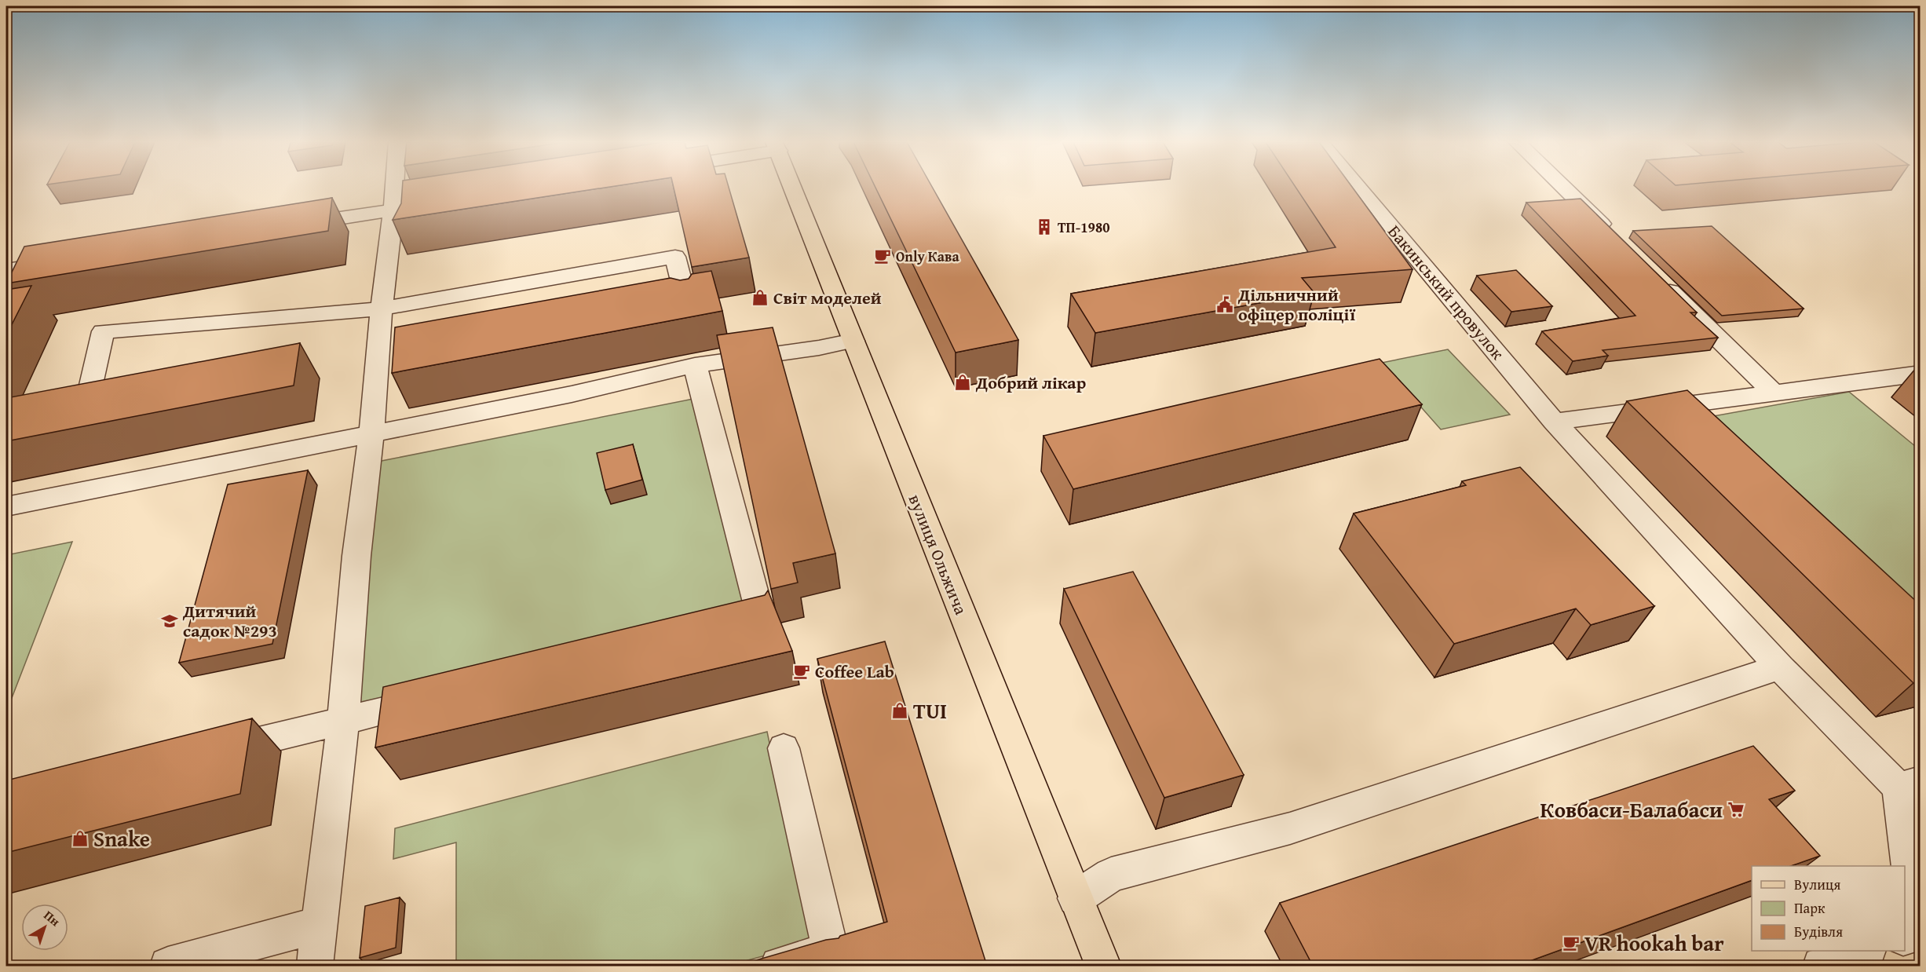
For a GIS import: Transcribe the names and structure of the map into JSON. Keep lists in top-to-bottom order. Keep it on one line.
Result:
{"streets":{"main road":["вулиця Ольжича"],"street":["Бакинський провулок"]},"places":{"building":["ТП-1980"],"cafe":["Only Кава","Coffee Lab","VR hookah bar"],"shop":["Світ моделей","Добрий лікар","TUI","Snake"],"public building":["Дільничний офіцер поліції"],"school or university":["Дитячий садок №293"],"supermarket":["Ковбаси-Балабаси"]},"legend":["Вулиця","Парк","Будівля"],"north":"top right"}
